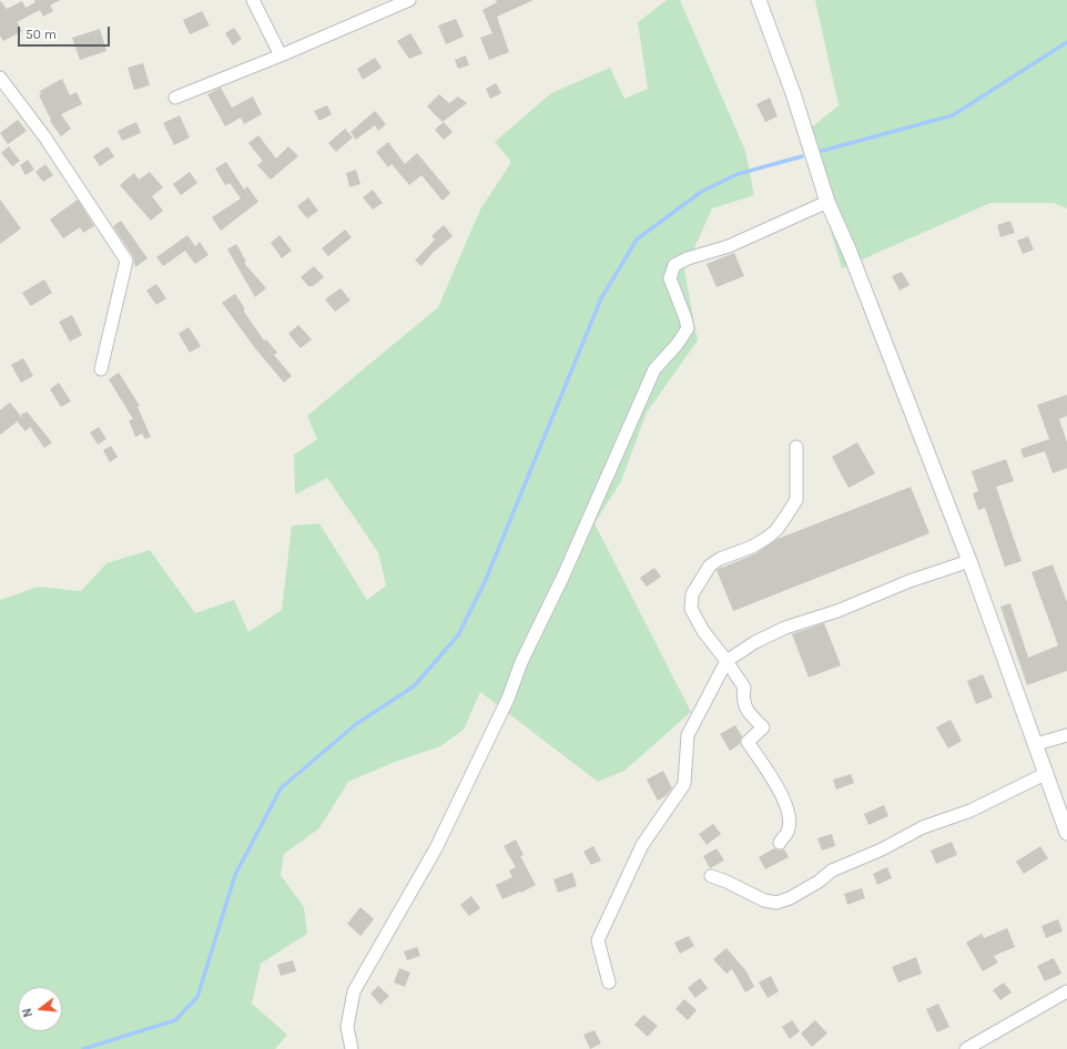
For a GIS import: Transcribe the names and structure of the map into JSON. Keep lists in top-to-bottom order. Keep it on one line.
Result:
{"scale_bar":"50 m","north":"left"}
